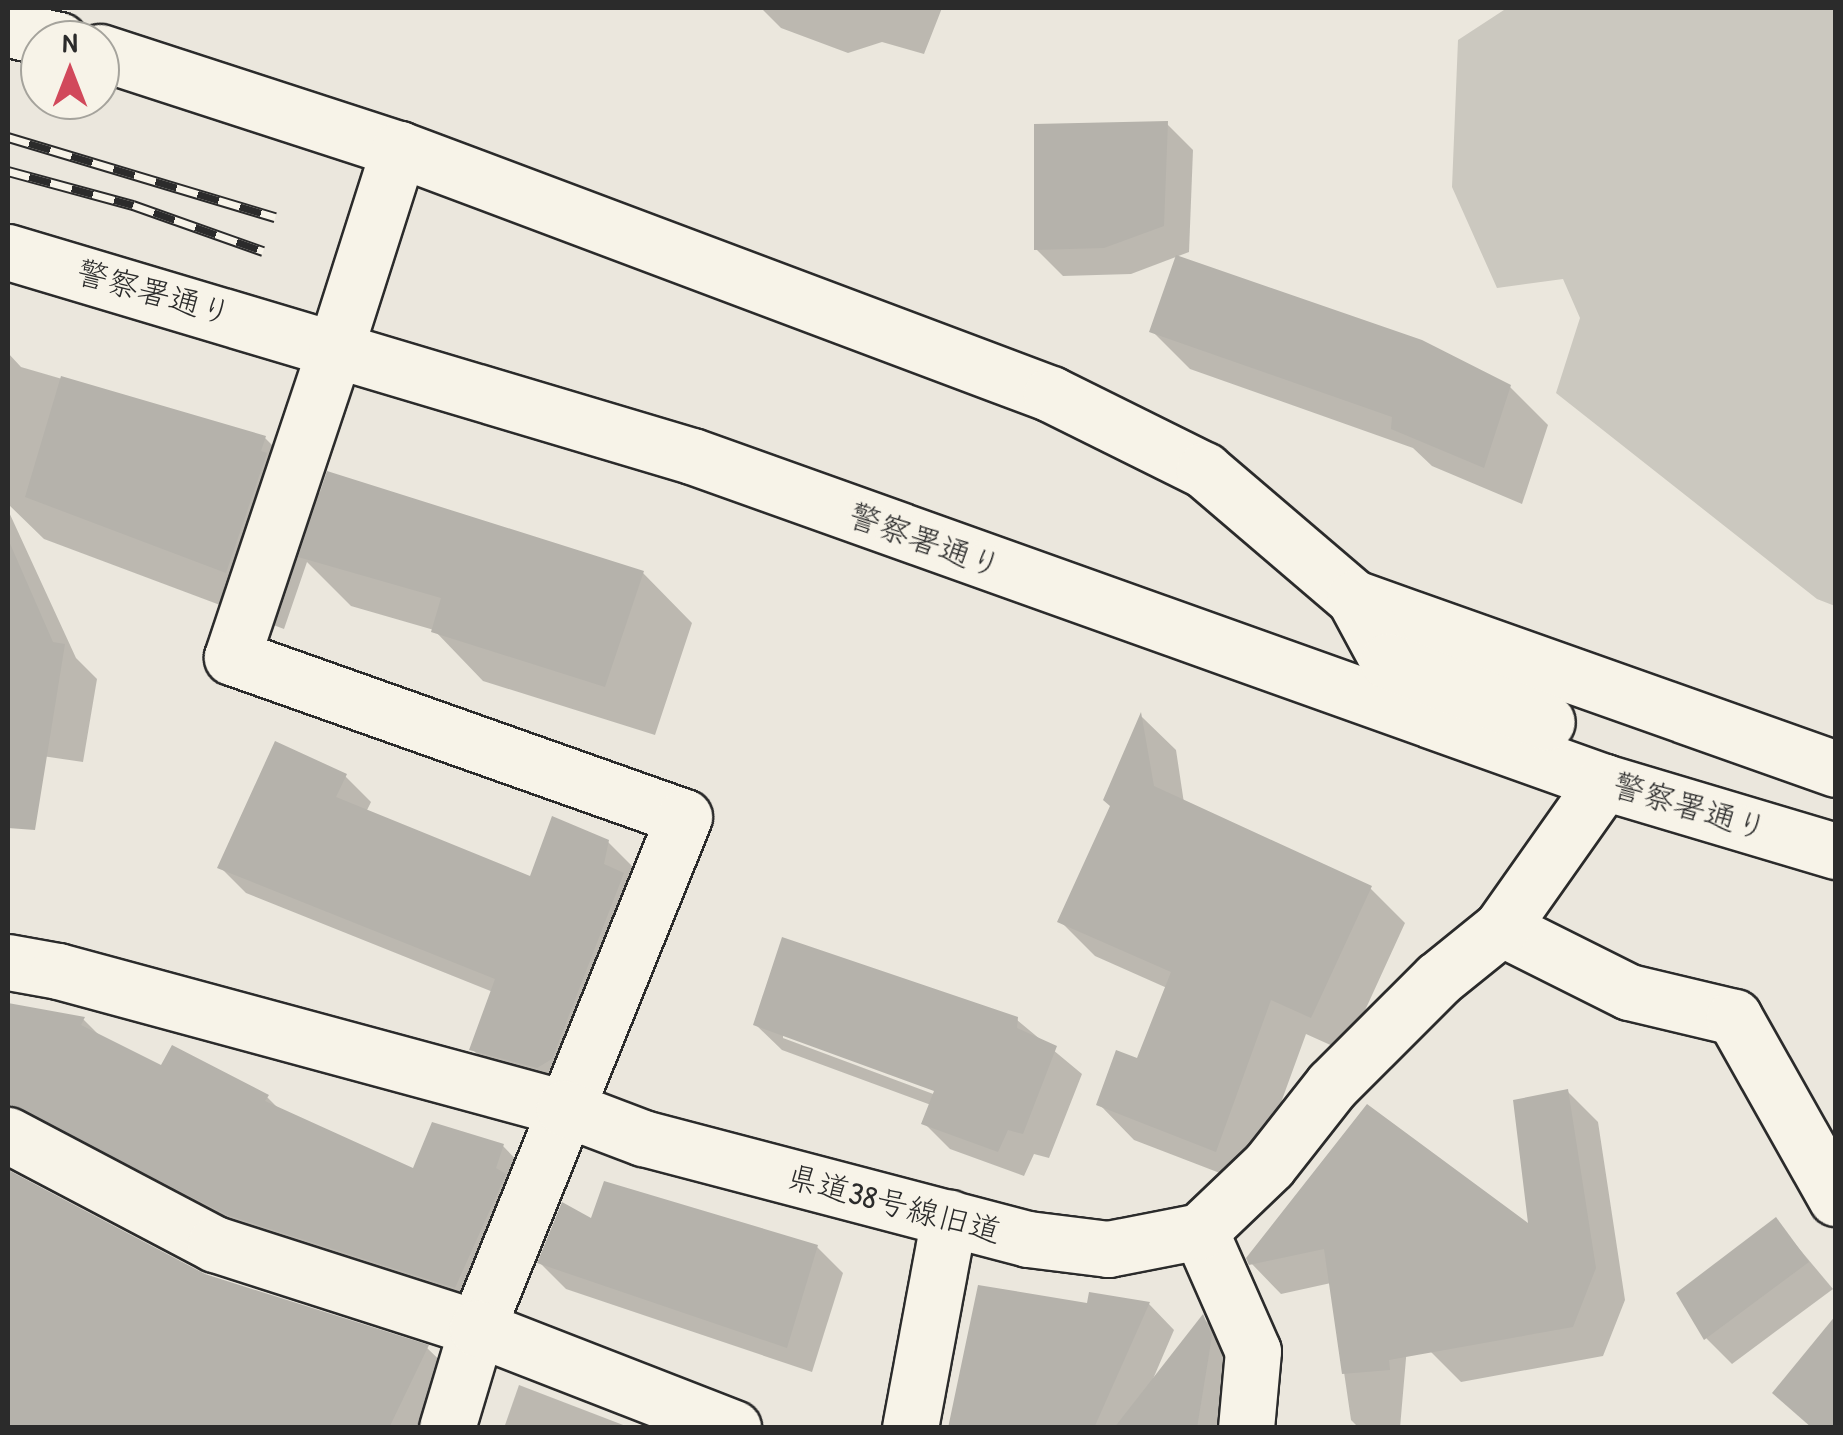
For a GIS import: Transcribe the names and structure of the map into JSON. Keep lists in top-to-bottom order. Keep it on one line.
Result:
{"streets":{"main road":["警察署通り","県道38号線旧道"]},"north":"top"}
